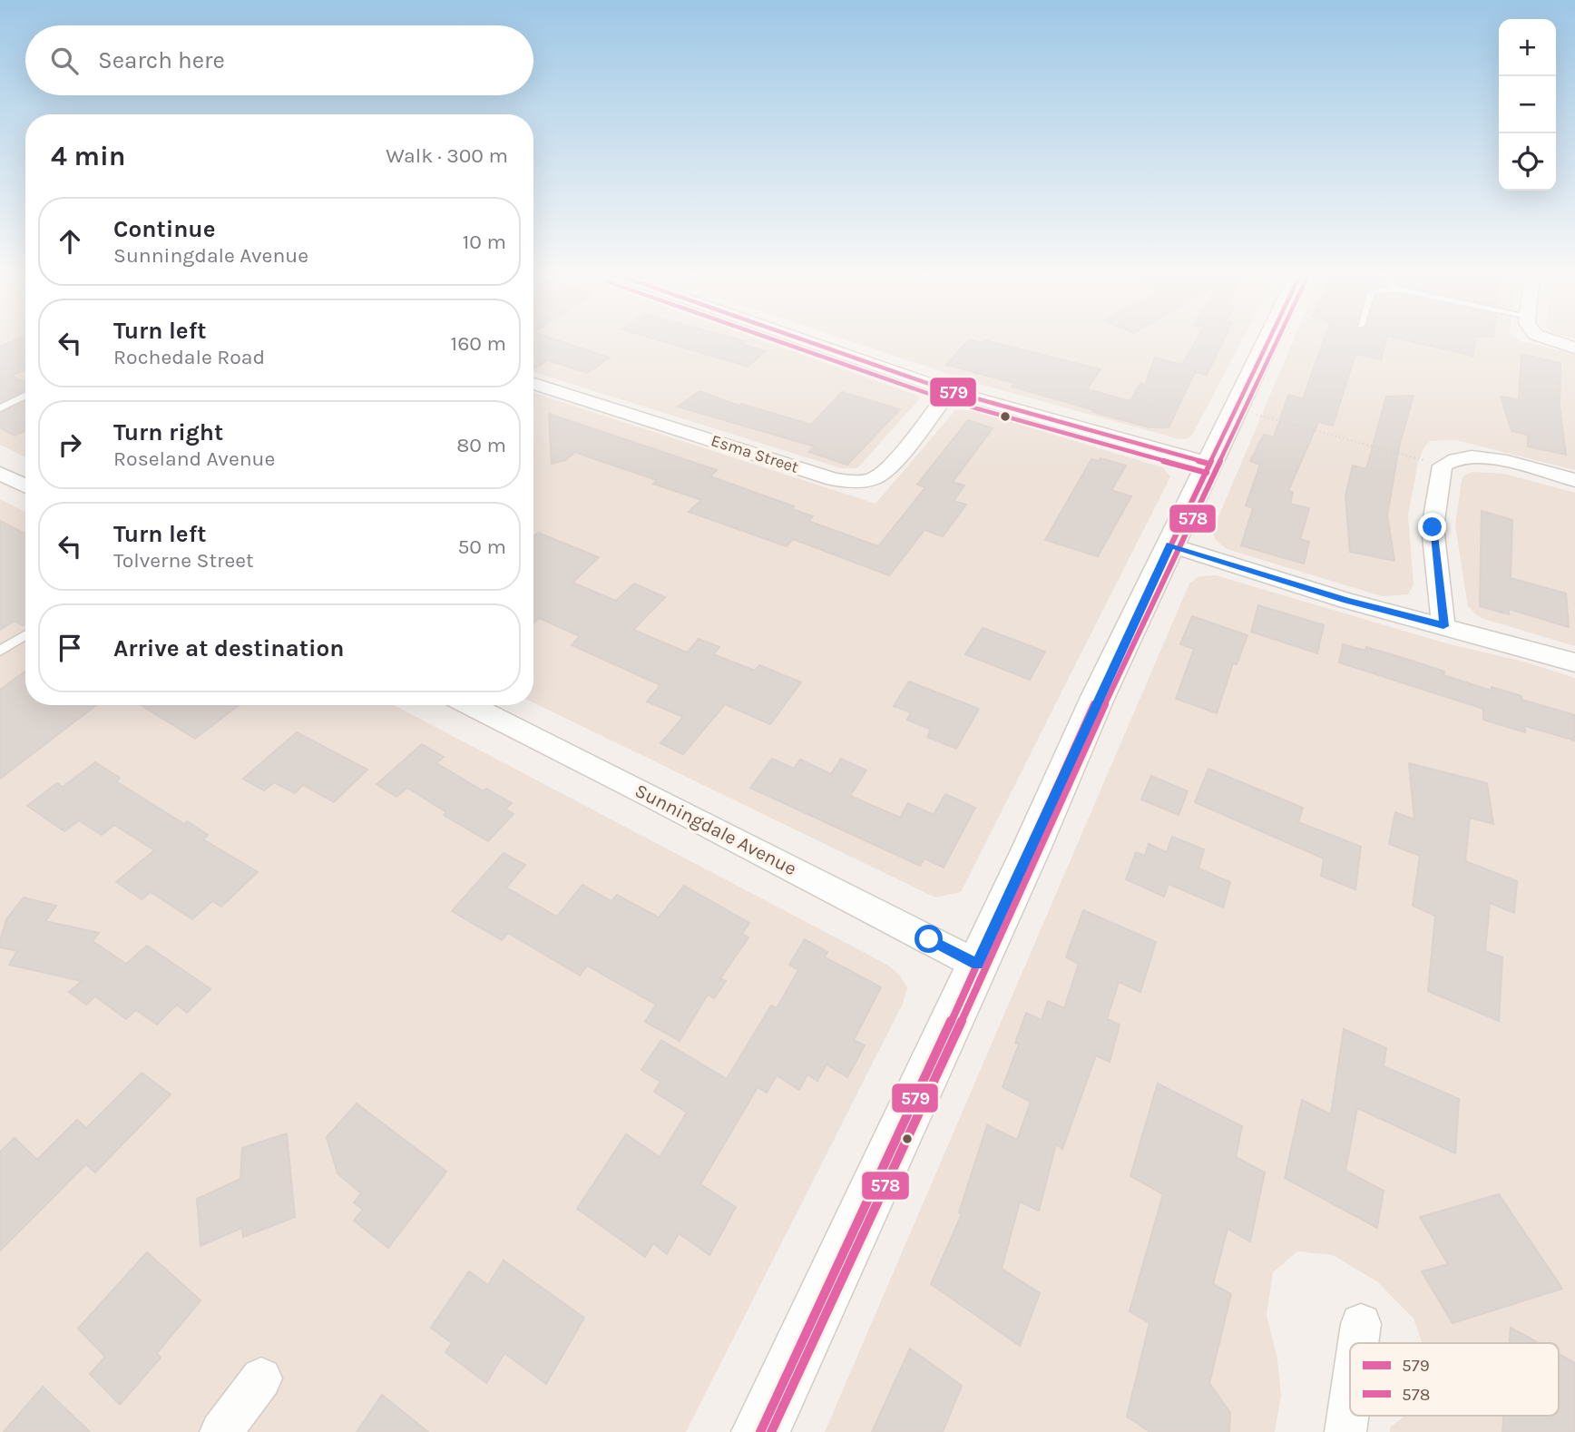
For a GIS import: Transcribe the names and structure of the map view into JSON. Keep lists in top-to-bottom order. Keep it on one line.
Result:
{"streets":{"street":["Esma Street","Sunningdale Avenue"]},"lines":["transit line 579","transit line 578"],"legend":["579","578"],"page":{"map_buttons":["+","−"],"search":"Search here","heading":["4 min","Walk · 300 m"],"list":[["Continue","Sunningdale Avenue","10 m"],["Turn left","Rochedale Road","160 m"],["Turn right","Roseland Avenue","80 m"],["Turn left","Tolverne Street","50 m"],"Arrive at destination"]}}
